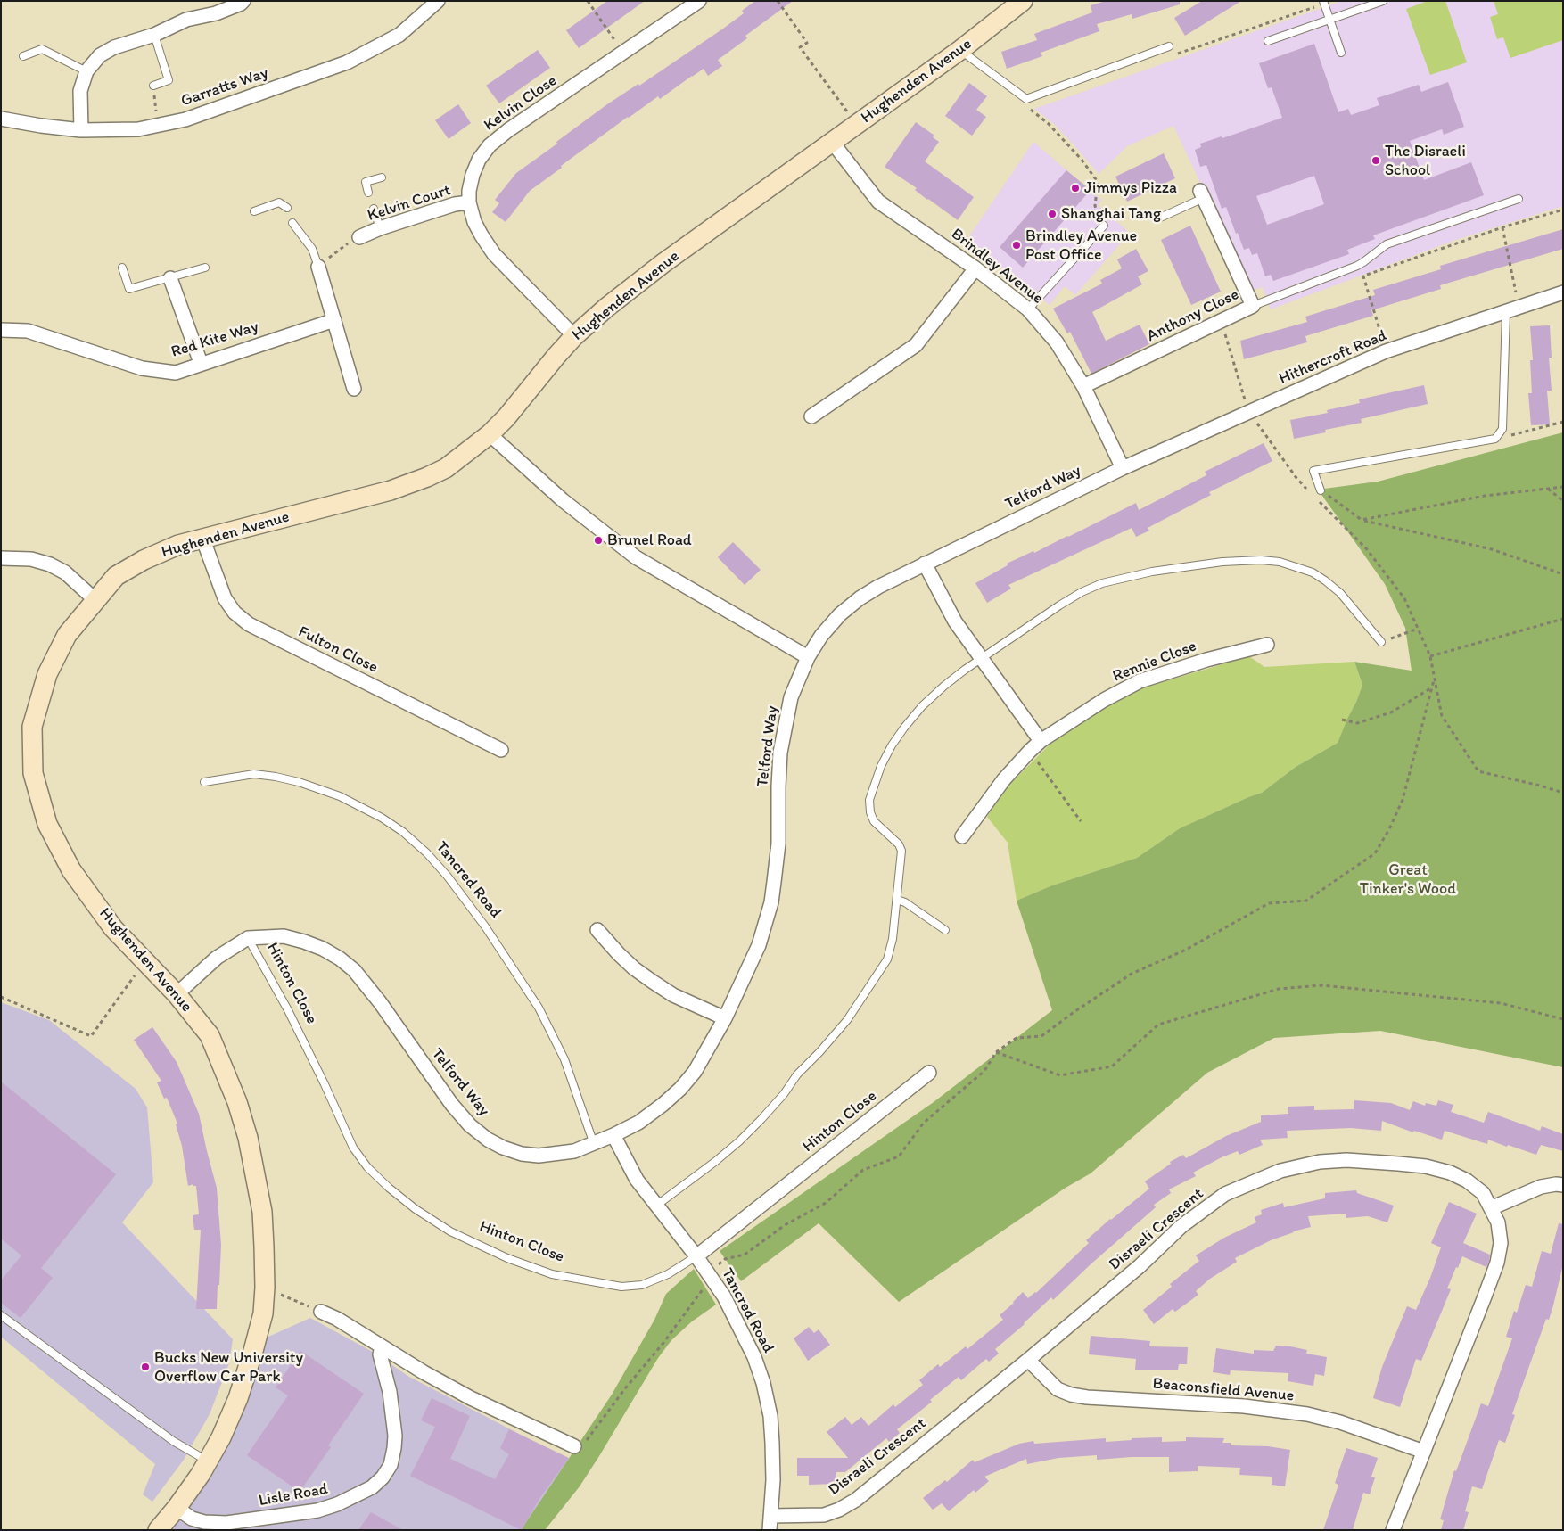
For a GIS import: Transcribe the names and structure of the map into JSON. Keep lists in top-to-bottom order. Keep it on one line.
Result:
{"streets":{"street":["Hughenden Avenue","Garratts Way","Kelvin Close","Kelvin Court","Brindley Avenue","Anthony Close","Red Kite Way","Hithercroft Road","Telford Way","Fulton Close","Rennie Close","Tancred Road","Hinton Close","Disraeli Crescent","Beaconsfield Avenue","Lisle Road"]},"crossings":[["Hughenden Avenue","Kelvin Close"],["Hughenden Avenue","Brindley Avenue"],["Hughenden Avenue","Telford Way"],["Hughenden Avenue","Fulton Close"],["Hughenden Avenue","Lisle Road"],["Kelvin Close","Kelvin Court"],["Brindley Avenue","Anthony Close"],["Brindley Avenue","Hithercroft Road"],["Brindley Avenue","Telford Way"],["Hithercroft Road","Telford Way"],["Telford Way","Tancred Road"],["Telford Way","Hinton Close"],["Tancred Road","Hinton Close"],["Tancred Road","Disraeli Crescent"],["Disraeli Crescent","Beaconsfield Avenue"]],"parks":["Great Tinker's Wood"],"places":["The Disraeli School","Jimmys Pizza","Shanghai Tang","Brindley Avenue Post Office","Brunel Road","Bucks New University Overflow Car Park"]}
